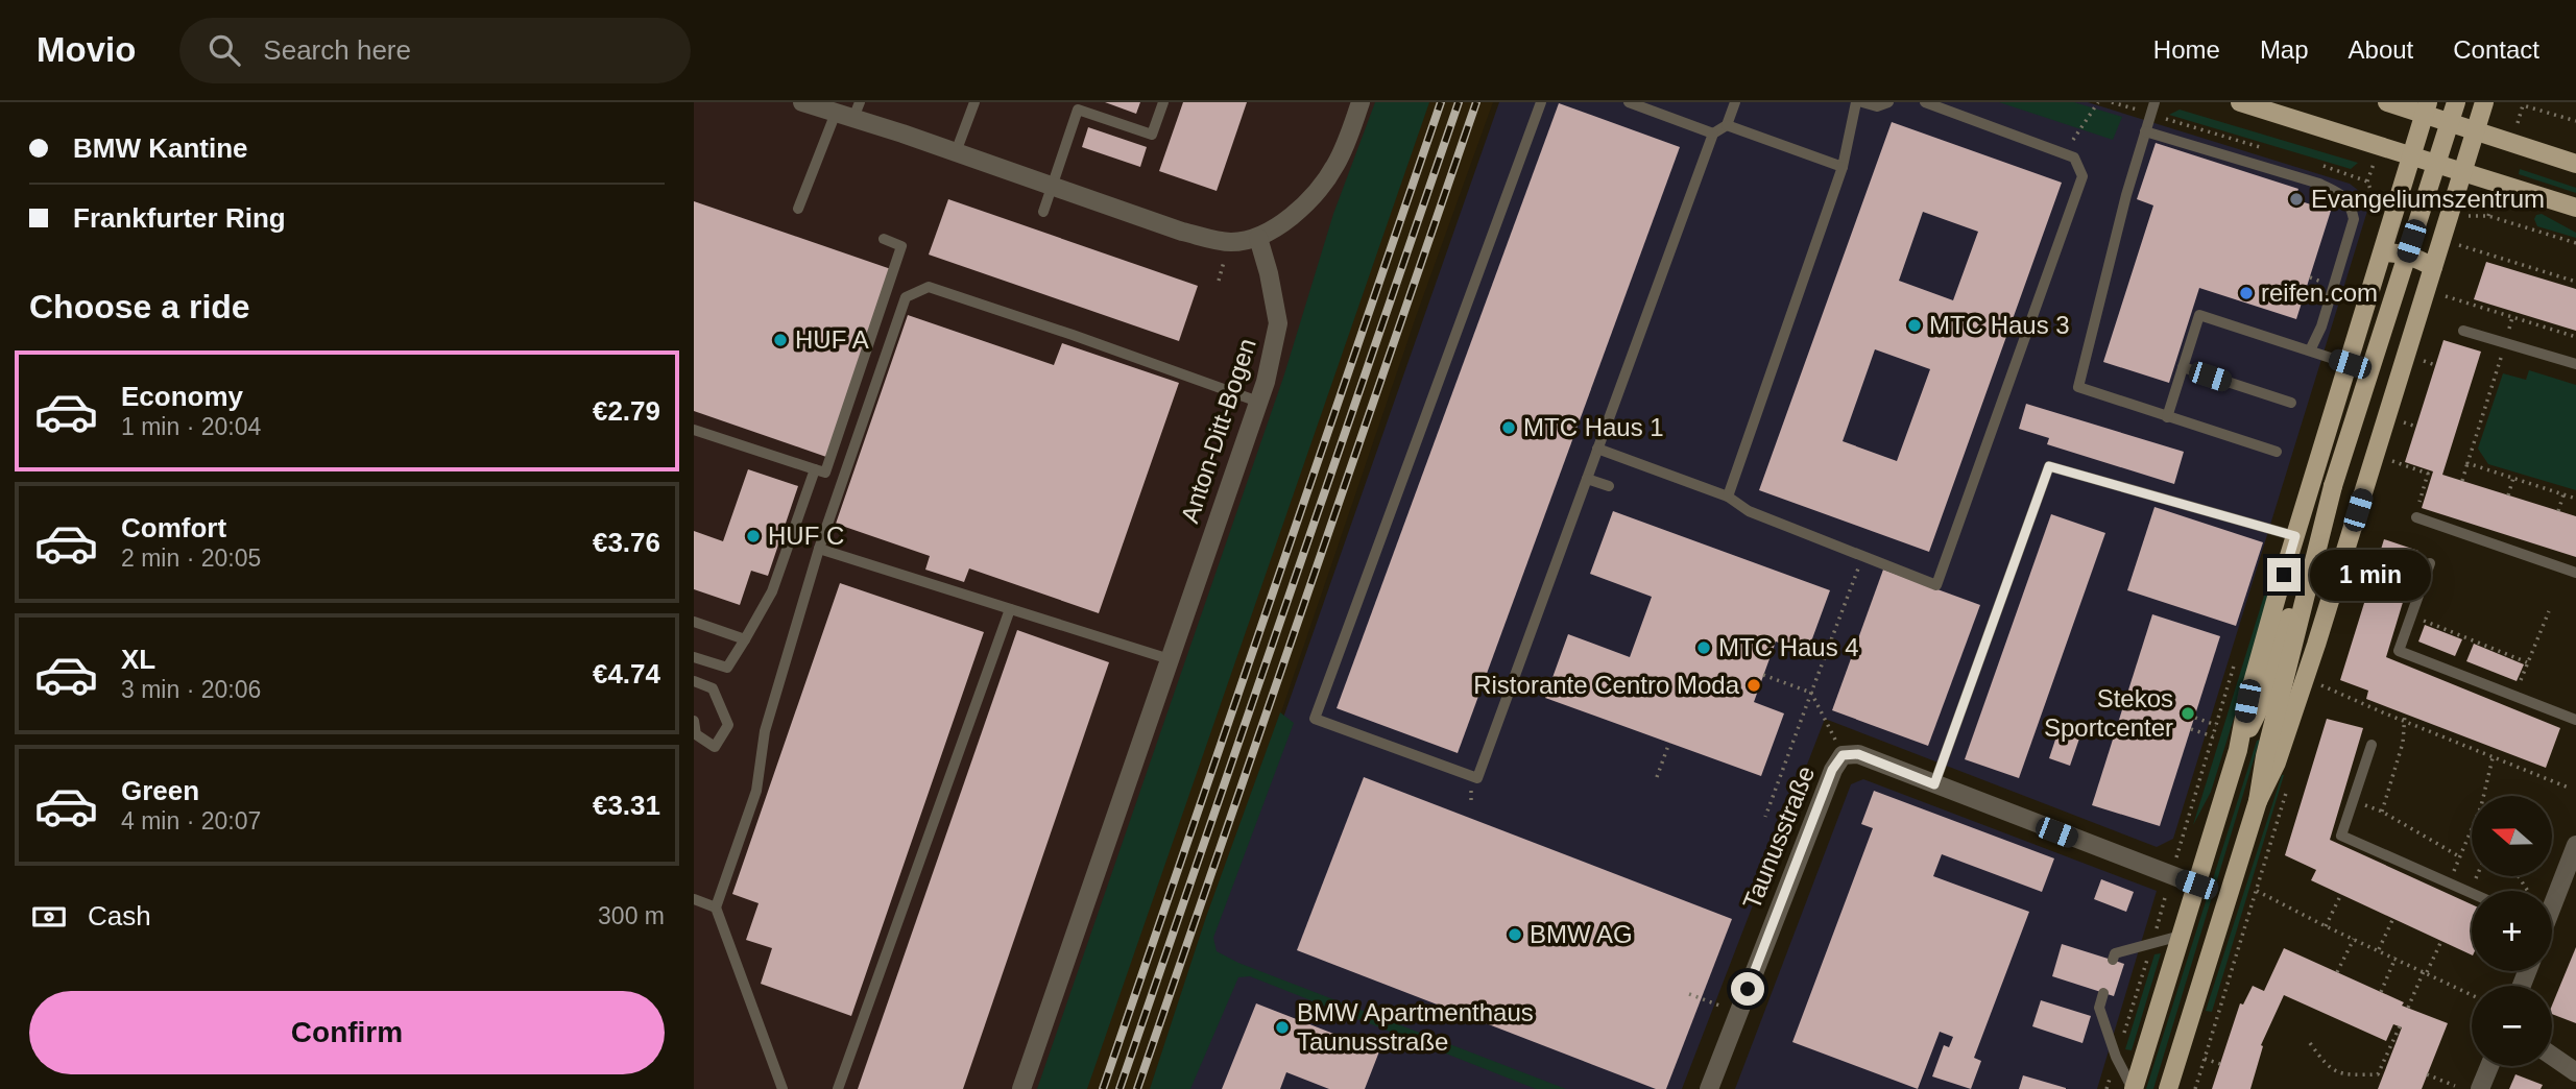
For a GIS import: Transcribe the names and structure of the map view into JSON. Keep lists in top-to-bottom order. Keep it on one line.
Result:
{"streets":{"street":["Anton-Ditt-Bogen","Taunusstraße"]},"places":["Evangeliumszentrum","reifen.com","MTC Haus 3","HUF A","MTC Haus 1","HUF C","MTC Haus 4","Ristorante Centro Moda","Stekos Sportcenter","BMW AG","BMW Apartmenthaus Taunusstraße"],"north":"left","page":{"header":"Movio","search":"Search here","nav":["Home","Map","About","Contact"],"banner":["BMW Kantine","Frankfurter Ring"],"heading":"Choose a ride","list":[{"name":"Economy","note":"1 min · 20:04","value":"€2.79"},{"name":"Comfort","note":"2 min · 20:05","value":"€3.76"},{"name":"XL","note":"3 min · 20:06","value":"€4.74"},{"name":"Green","note":"4 min · 20:07","value":"€3.31"}],"bubble":"1 min","map_buttons":["+","−"],"pay":["Cash","300 m"],"buttons":"Confirm"}}
